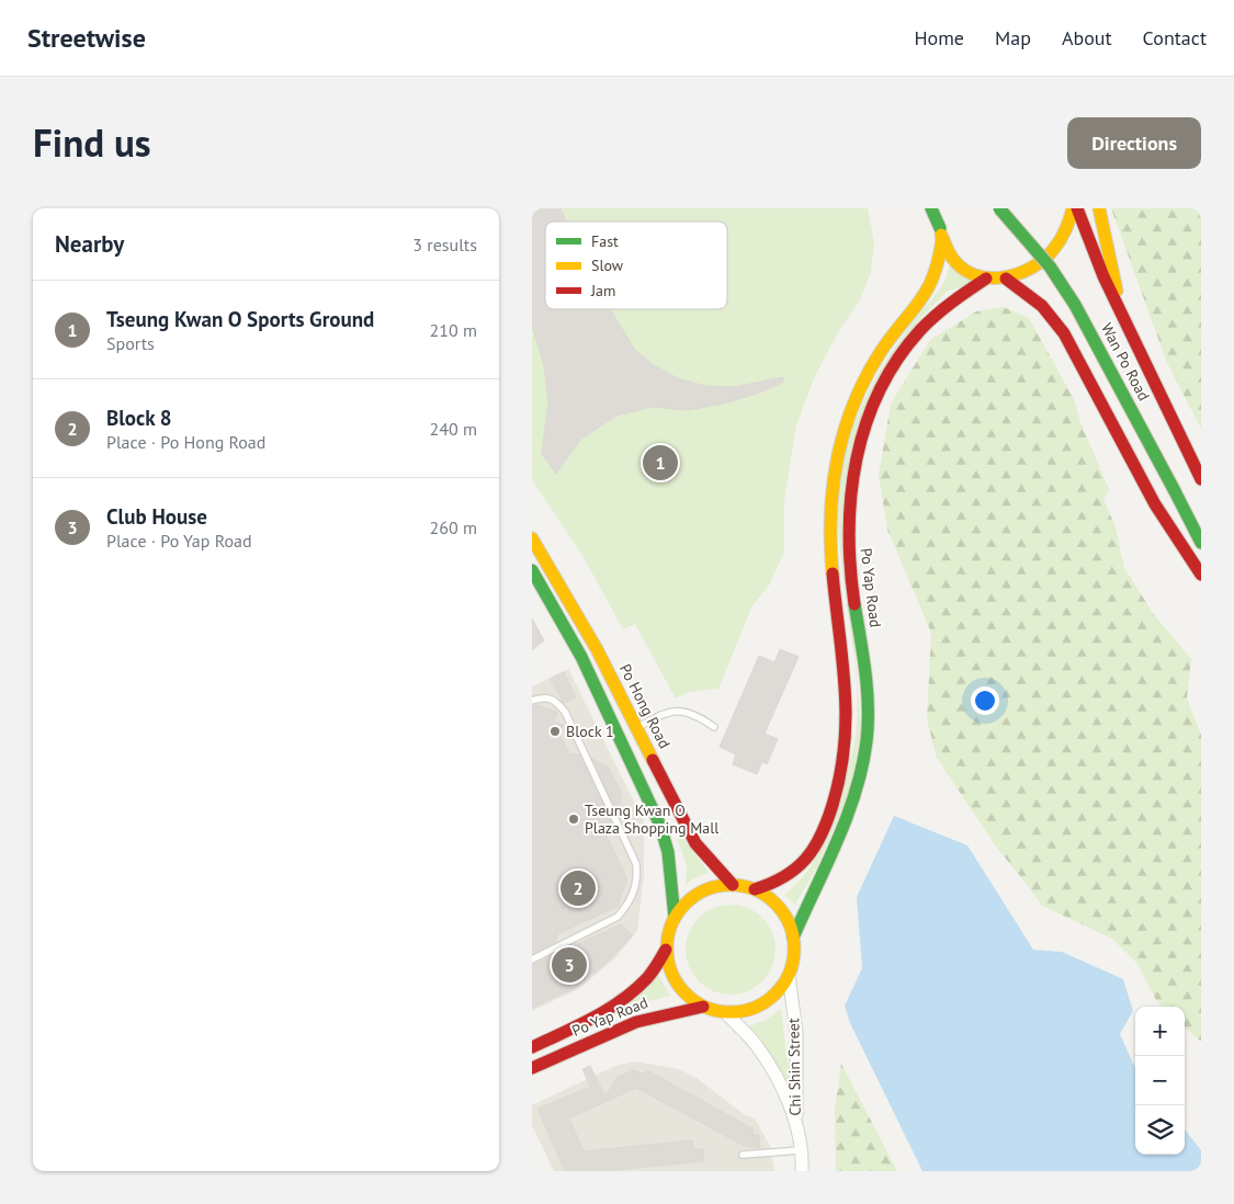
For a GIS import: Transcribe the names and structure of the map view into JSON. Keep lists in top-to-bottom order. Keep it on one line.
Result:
{"streets":{"main road":["Wan Po Road","Po Yap Road","Po Hong Road"],"street":["Chi Shin Street"]},"crossings":[["Po Yap Road","Po Hong Road"],["Po Yap Road","Chi Shin Street"],["Po Hong Road","Chi Shin Street"]],"places":["Block 1","Tseung Kwan O Plaza Shopping Mall"],"legend":["Fast","Slow","Jam"],"page":{"header":"Streetwise","nav":["Home","Map","About","Contact"],"title":"Find us","buttons":"Directions","heading":["Nearby","3 results"],"list":[{"mark":"1","name":"Tseung Kwan O Sports Ground","note":"Sports","value":"210 m"},{"mark":"2","name":"Block 8","note":"Place · Po Hong Road","value":"240 m"},{"mark":"3","name":"Club House","note":"Place · Po Yap Road","value":"260 m"}],"pins":["1","2","3"],"map_buttons":["+","−"]}}
